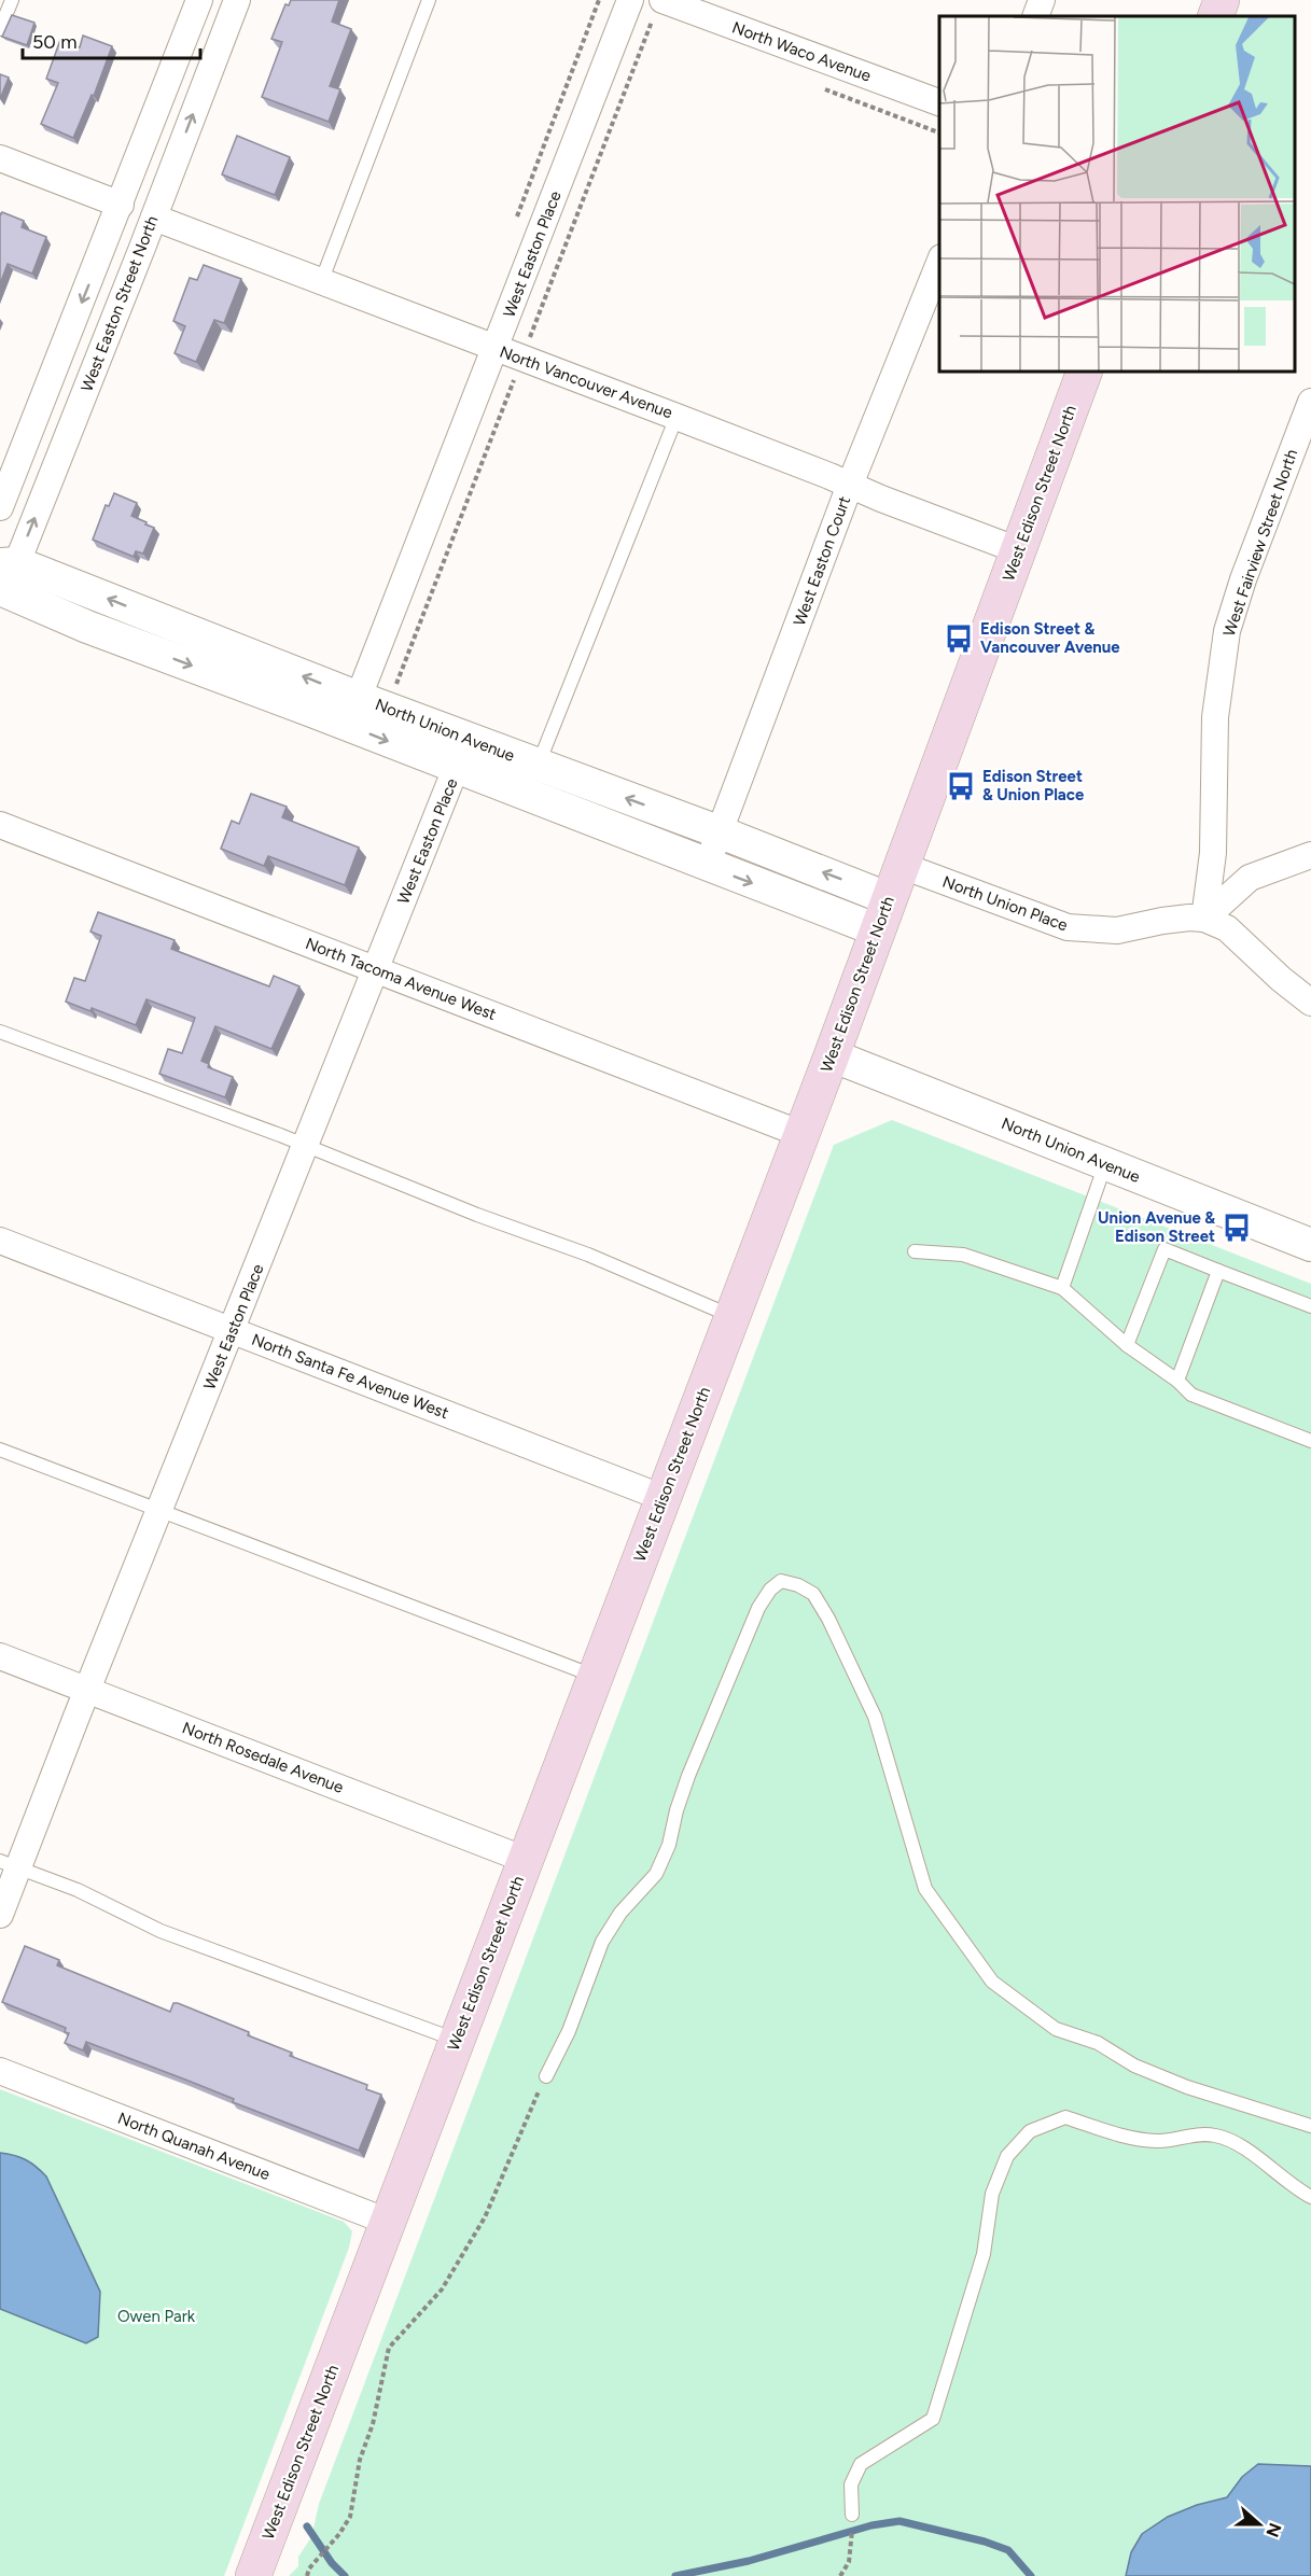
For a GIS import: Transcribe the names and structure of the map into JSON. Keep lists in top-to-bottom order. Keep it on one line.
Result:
{"streets":{"main road":["West Edison Street North"],"street":["North Waco Avenue","West Easton Place","West Easton Street North","North Vancouver Avenue","West Fairview Street North","West Easton Court","North Union Avenue","North Union Place","North Tacoma Avenue West","North Santa Fe Avenue West","North Rosedale Avenue","North Quanah Avenue"]},"crossings":[["West Easton Place","North Vancouver Avenue"],["West Easton Place","North Union Avenue"],["West Easton Place","North Tacoma Avenue West"],["West Easton Place","North Santa Fe Avenue West"],["West Easton Place","North Rosedale Avenue"],["West Easton Street North","North Vancouver Avenue"],["West Easton Street North","North Union Avenue"],["North Vancouver Avenue","West Edison Street North"],["North Vancouver Avenue","West Easton Court"],["West Edison Street North","North Union Avenue"],["West Edison Street North","North Union Place"],["West Edison Street North","North Tacoma Avenue West"],["West Edison Street North","North Santa Fe Avenue West"],["West Edison Street North","North Rosedale Avenue"],["West Edison Street North","North Quanah Avenue"],["West Fairview Street North","North Union Place"],["West Easton Court","North Union Avenue"]],"parks":["Owen Park"],"places":{"bus stop":["Edison Street & Vancouver Avenue","Edison Street & Union Place","Union Avenue & Edison Street"]},"scale_bar":"50 m","north":"right"}
